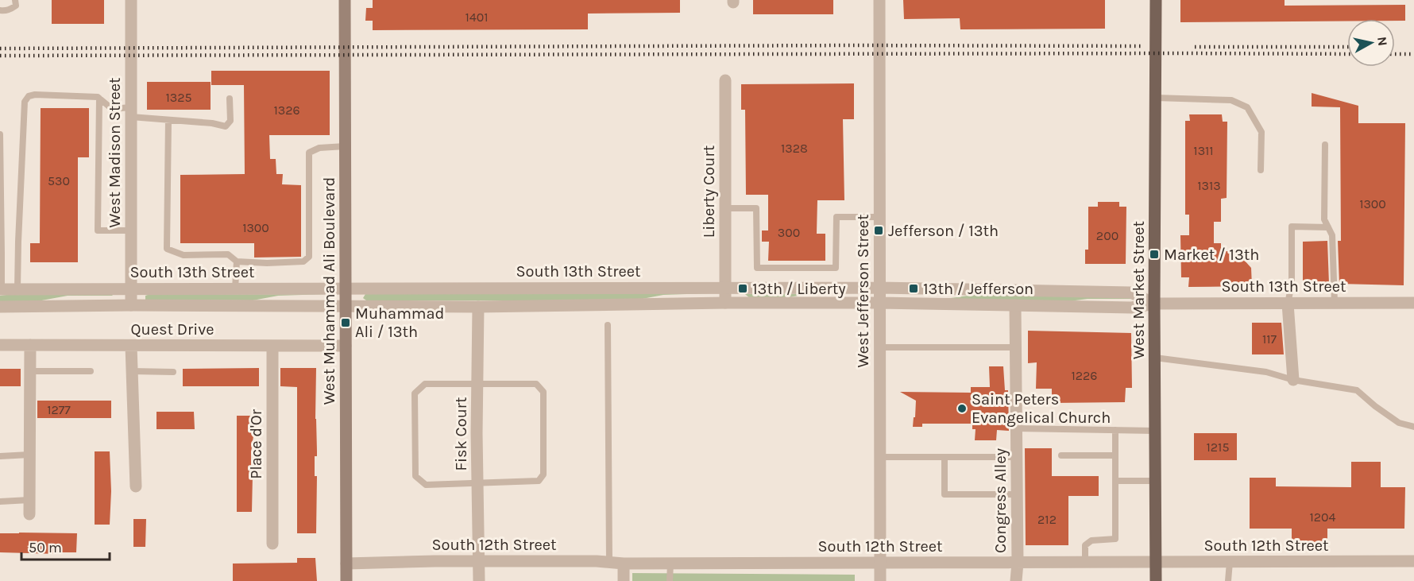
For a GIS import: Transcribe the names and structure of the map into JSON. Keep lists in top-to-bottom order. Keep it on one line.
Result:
{"streets":{"main road":["West Market Street","West Muhammad Ali Boulevard"],"street":["West Madison Street","Liberty Court","South 13th Street","West Jefferson Street","Quest Drive","Fisk Court","Place d'Or","Congress Alley","South 12th Street"]},"crossings":[["West Madison Street","South 13th Street"],["Liberty Court","South 13th Street"],["South 13th Street","West Market Street"],["South 13th Street","West Muhammad Ali Boulevard"],["South 13th Street","West Jefferson Street"],["South 13th Street","Fisk Court"],["South 13th Street","Congress Alley"],["West Market Street","South 12th Street"],["West Muhammad Ali Boulevard","Quest Drive"],["West Muhammad Ali Boulevard","South 12th Street"],["West Jefferson Street","South 12th Street"],["Quest Drive","Place d'Or"],["Fisk Court","South 12th Street"],["Congress Alley","South 12th Street"]],"places":{"transit":["Jefferson / 13th","Market / 13th","13th / Liberty","13th / Jefferson","Muhammad Ali / 13th"],"other":["Saint Peters Evangelical Church"]},"house_numbers":["1401","1325","1326","1328","1311","530","1313","1300","1300","300","200","117","1226","1277","1215","1204","212"],"scale_bar":"50 m","north":"right"}
